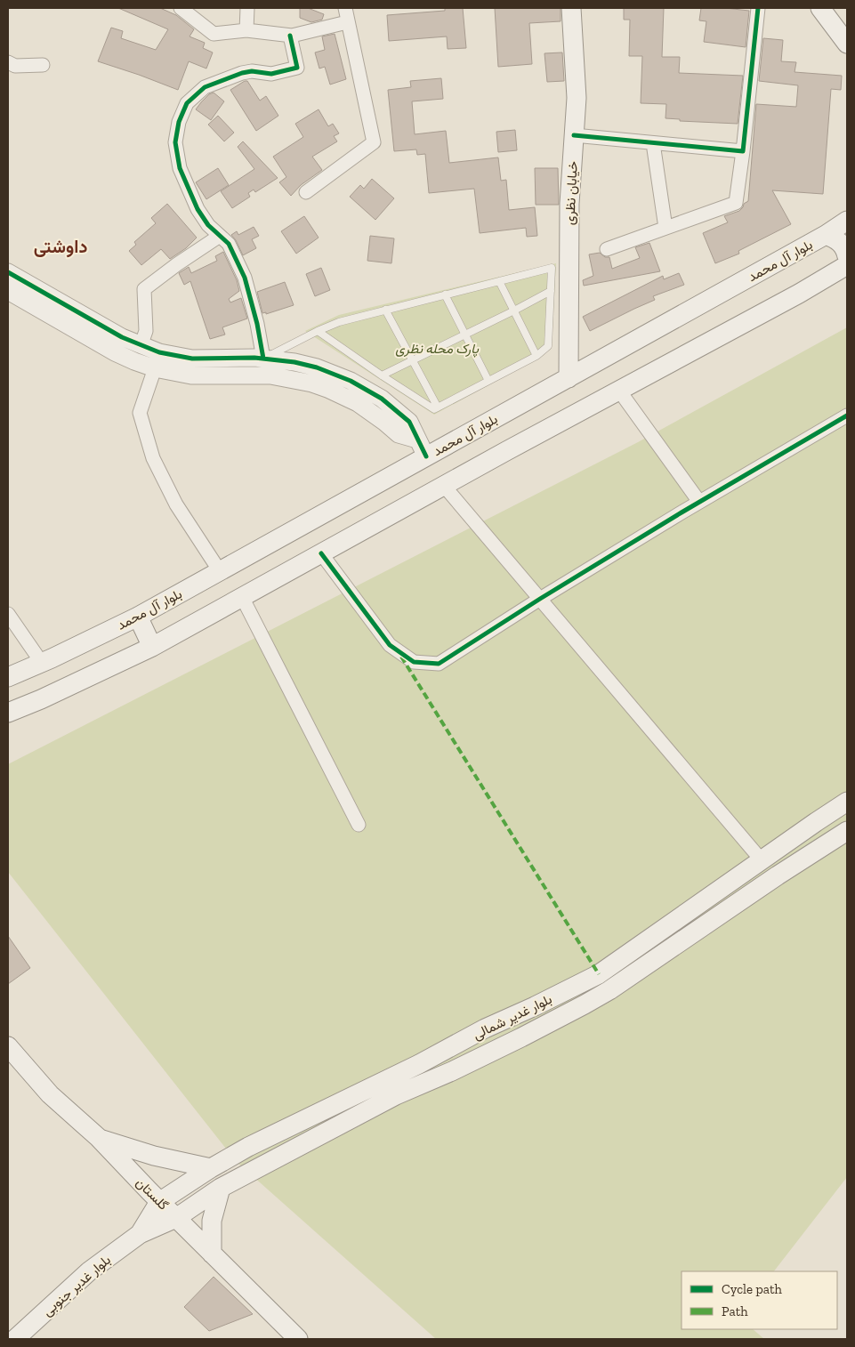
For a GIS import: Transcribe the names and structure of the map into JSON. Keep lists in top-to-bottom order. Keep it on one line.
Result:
{"streets":{"main road":["خیابان نظری","بلوار آل محمد","بلوار غدیر شمالی","گلستان","بلوار غدیر جنوبی"]},"crossings":[["خیابان نظری","بلوار آل محمد"],["بلوار غدیر شمالی","گلستان"],["بلوار غدیر شمالی","بلوار غدیر جنوبی"],["گلستان","بلوار غدیر جنوبی"]],"districts":["داوشتی"],"parks":["پارک محله نظری"],"legend":["Cycle path","Path"]}
